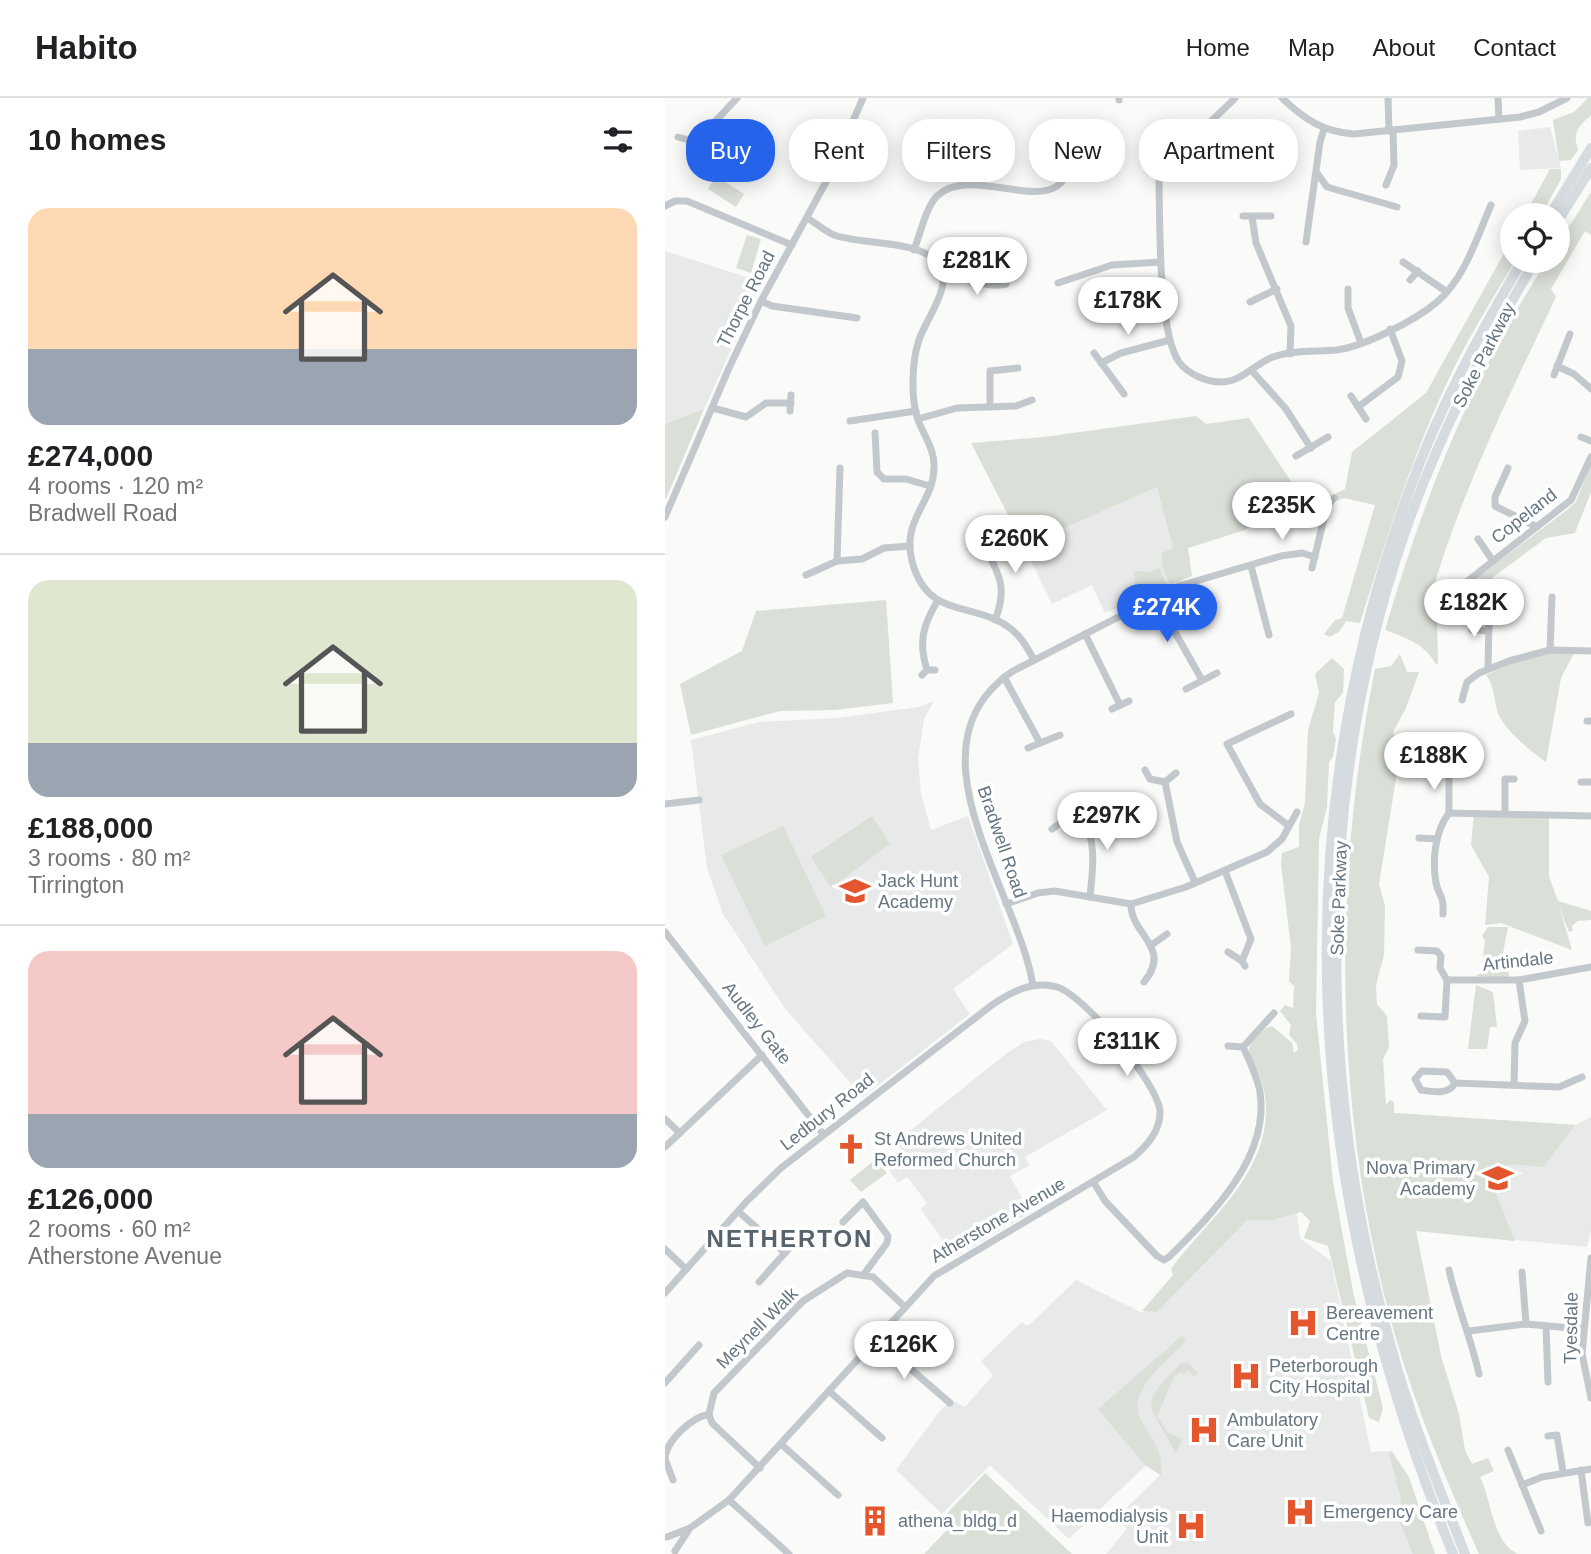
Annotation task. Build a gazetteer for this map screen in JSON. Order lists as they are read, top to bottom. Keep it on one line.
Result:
{"streets":{"highway":["Soke Parkway"],"street":["Thorpe Road","Copeland","Bradwell Road","Artindale","Audley Gate","Ledbury Road","Atherstone Avenue","Meynell Walk","Tyesdale"]},"crossings":[["Bradwell Road","Ledbury Road"],["Bradwell Road","Atherstone Avenue"],["Audley Gate","Ledbury Road"],["Ledbury Road","Atherstone Avenue"]],"districts":["NETHERTON"],"places":{"school or university":["Jack Hunt Academy","Nova Primary Academy"],"church":["St Andrews United Reformed Church"],"hospital":["Bereavement Centre","Peterborough City Hospital","Ambulatory Care Unit","Emergency Care","Haemodialysis Unit"],"building":["athena_bldg_d"]},"page":{"header":"Habito","nav":["Home","Map","About","Contact"],"heading":"10 homes","chip":["Buy","Rent","Filters","New","Apartment"],"list":[{"name":"£274,000","note":"4 rooms · 120 m² · Bradwell Road"},{"name":"£188,000","note":"3 rooms · 80 m² · Tirrington"},{"name":"£126,000","note":"2 rooms · 60 m² · Atherstone Avenue"}],"price":["£281K","£178K","£235K","£260K","£182K","£274K","£188K","£297K","£311K","£126K"]}}
